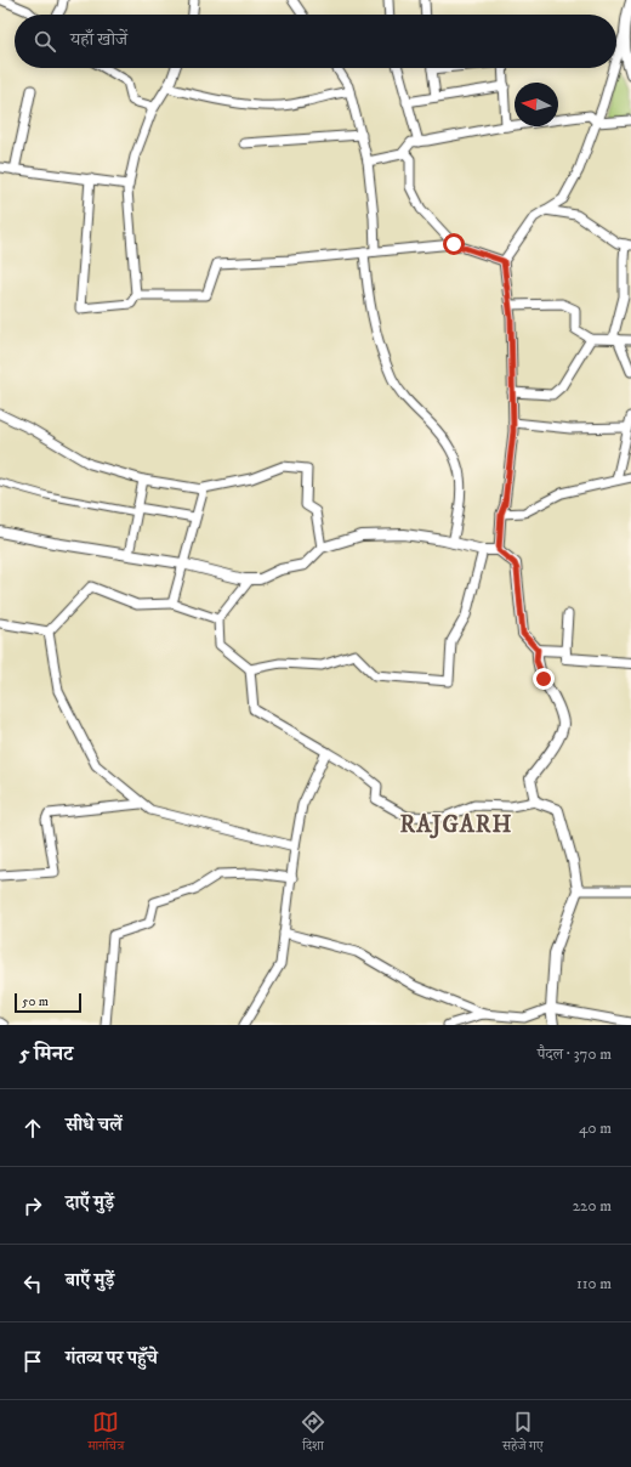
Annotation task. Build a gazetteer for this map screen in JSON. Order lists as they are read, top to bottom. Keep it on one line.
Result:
{"districts":["RAJGARH"],"scale_bar":"50 m","north":"left","page":{"search":"यहाँ खोजें","scale":"50 m","heading":["5 मिनट","पैदल · 370 m"],"list":[["सीधे चलें","40 m"],["दाएँ मुड़ें","220 m"],["बाएँ मुड़ें","110 m"],"गंतव्य पर पहुँचे"],"nav":["मानचित्र","दिशा","सहेजे गए"]}}
